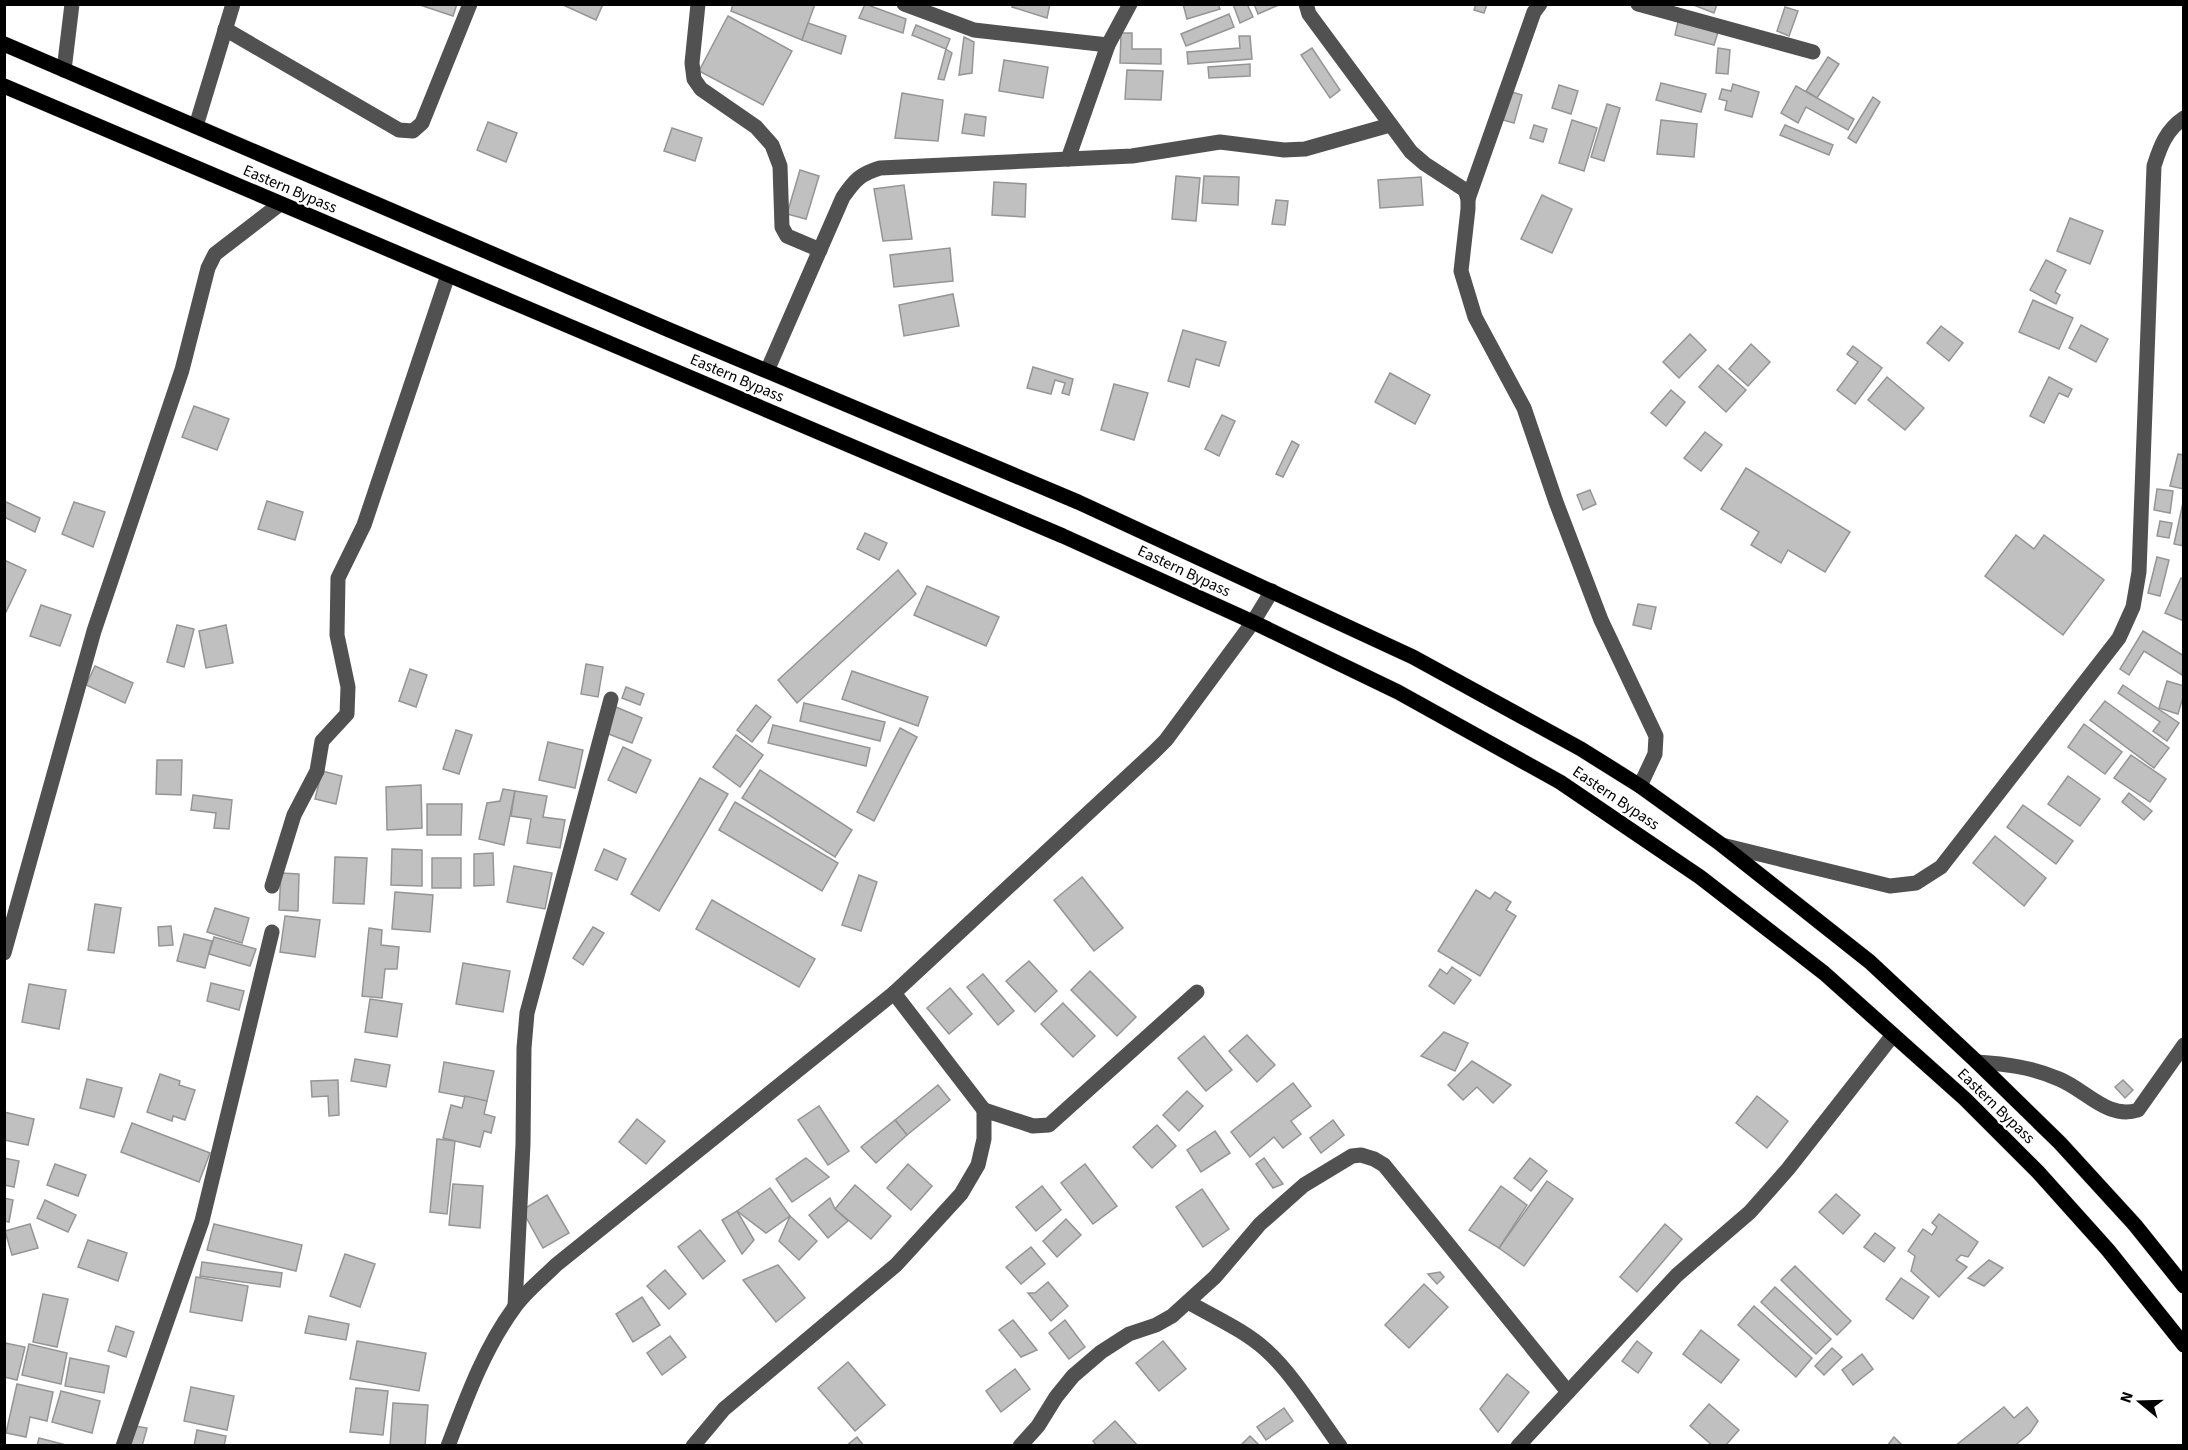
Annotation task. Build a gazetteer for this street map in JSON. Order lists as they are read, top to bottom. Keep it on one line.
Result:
{"streets":{"main road":["Eastern Bypass"]},"north":"left"}
